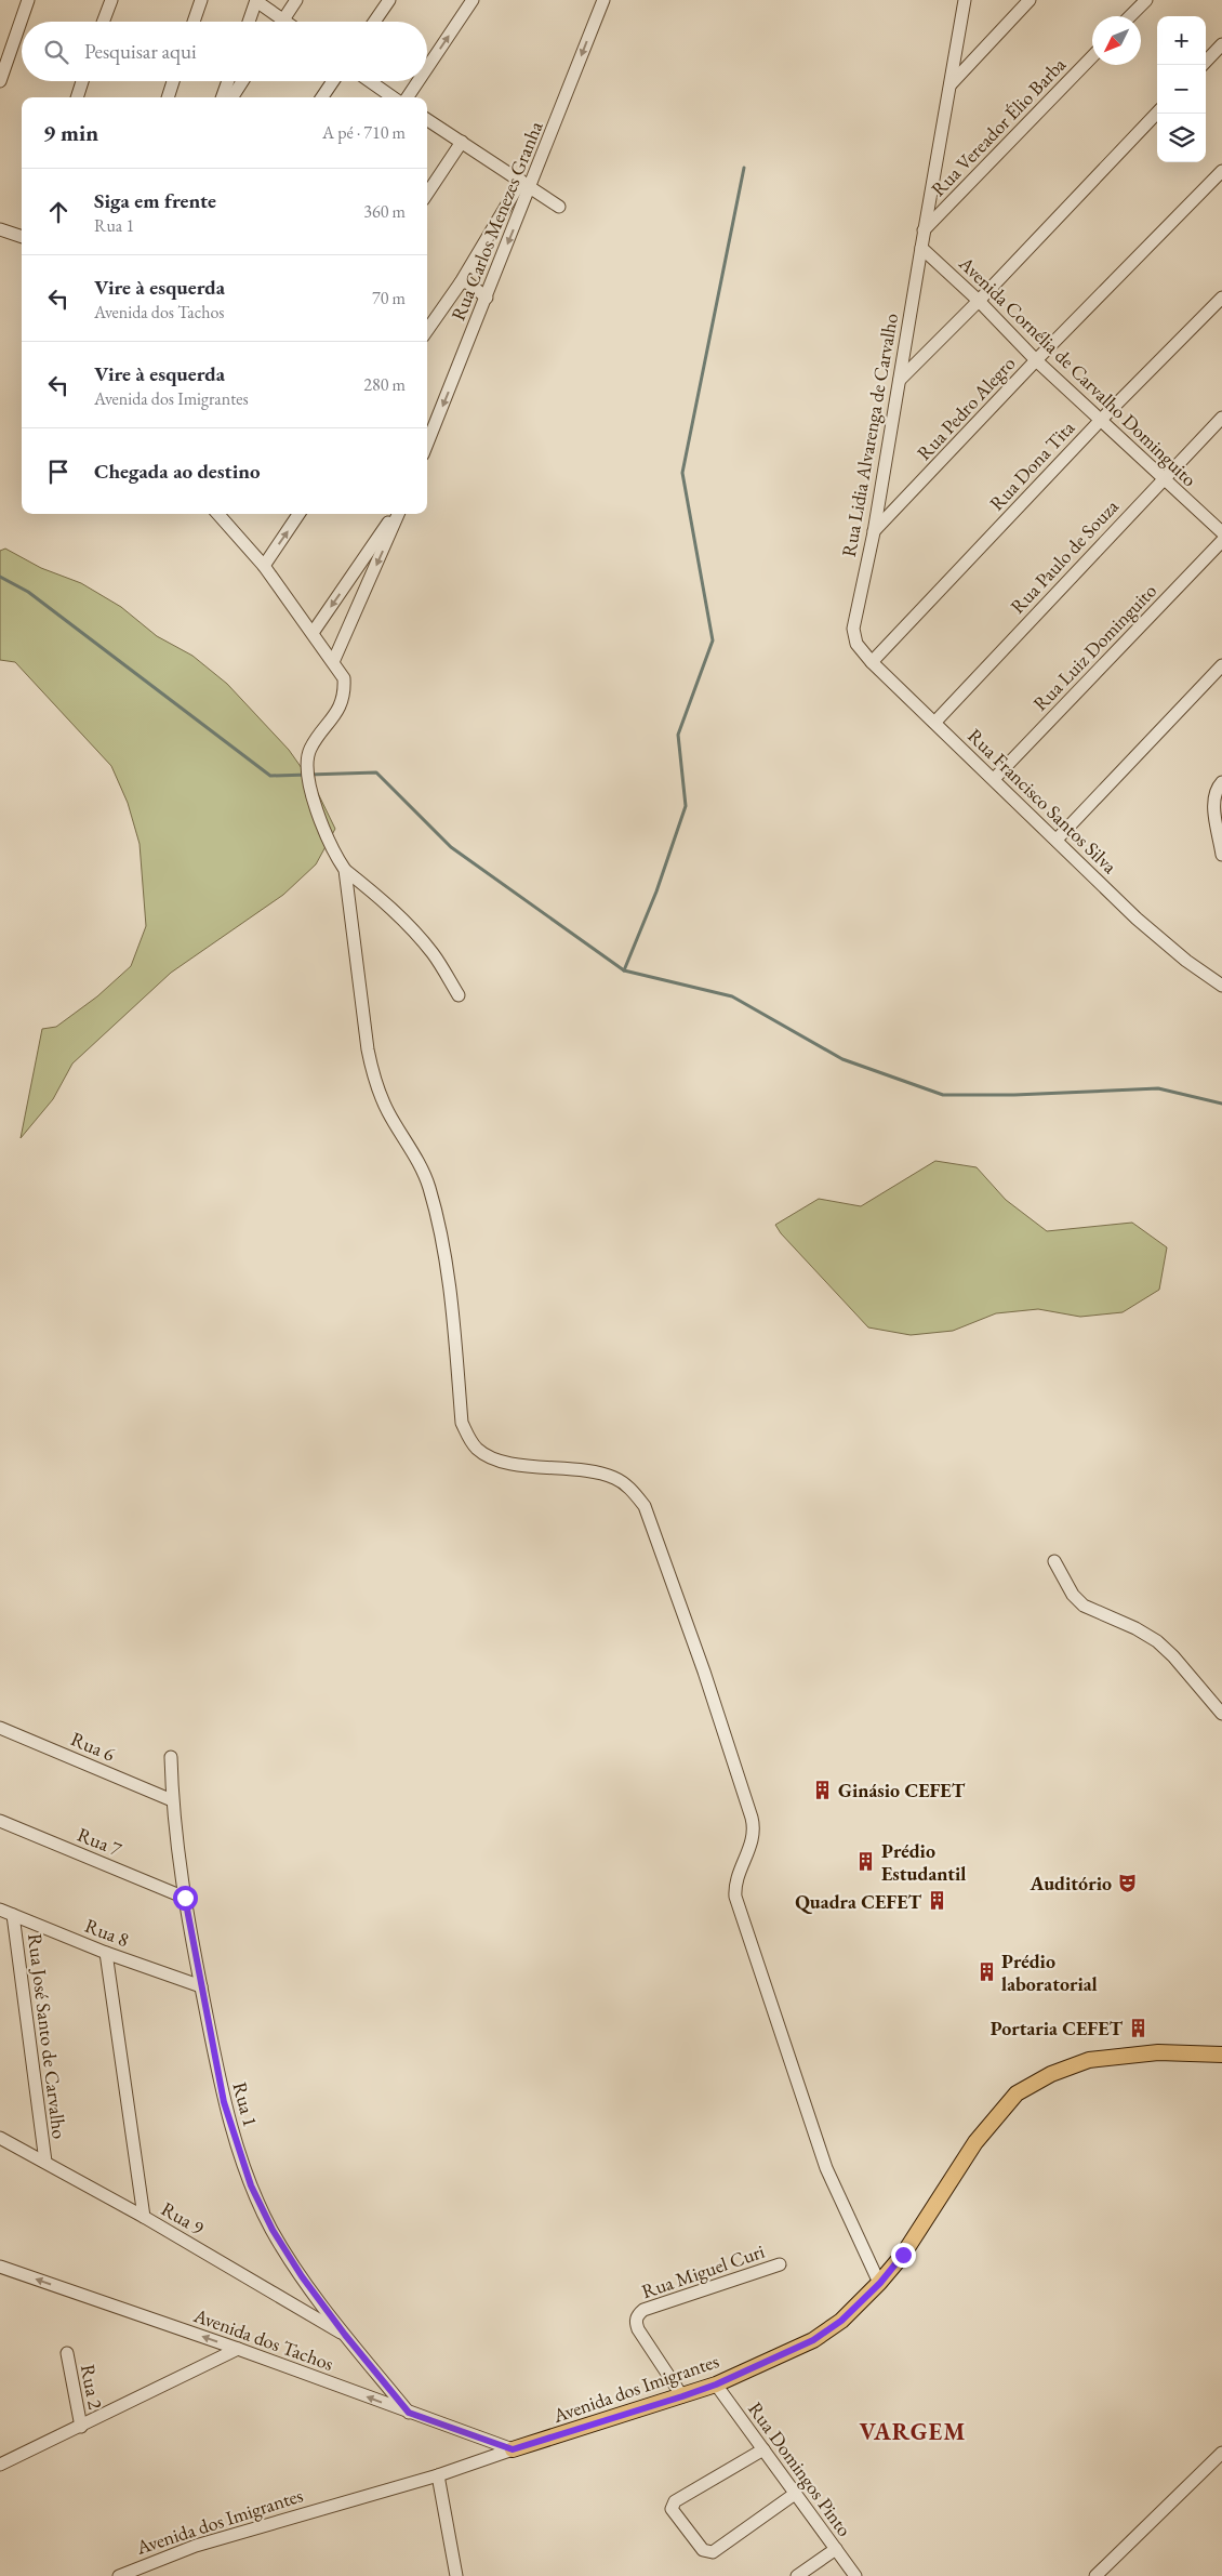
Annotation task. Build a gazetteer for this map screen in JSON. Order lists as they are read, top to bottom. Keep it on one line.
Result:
{"streets":{"main road":["Avenida dos Imigrantes"],"street":["Rua Vereador Élio Barba","Rua Carlos Menezes Granha","Avenida Cornélia de Carvalho Dominguito","Rua Pedro Alegro","Rua Lidia Alvarenga de Carvalho","Rua Dona Tita","Rua Paulo de Souza","Rua Luiz Dominguito","Rua Francisco Santos Silva","Rua 6","Rua 7","Rua 8","Rua José Santo de Carvalho","Rua 1","Rua 9","Rua Miguel Curi","Avenida dos Tachos","Rua 2","Rua Domingos Pinto"]},"crossings":[["Rua Vereador Élio Barba","Rua Lidia Alvarenga de Carvalho"],["Avenida Cornélia de Carvalho Dominguito","Rua Pedro Alegro"],["Avenida Cornélia de Carvalho Dominguito","Rua Lidia Alvarenga de Carvalho"],["Avenida Cornélia de Carvalho Dominguito","Rua Dona Tita"],["Avenida Cornélia de Carvalho Dominguito","Rua Paulo de Souza"],["Rua Pedro Alegro","Rua Lidia Alvarenga de Carvalho"],["Rua Lidia Alvarenga de Carvalho","Rua Francisco Santos Silva"],["Rua Dona Tita","Rua Francisco Santos Silva"],["Rua Paulo de Souza","Rua Francisco Santos Silva"],["Rua Luiz Dominguito","Rua Francisco Santos Silva"],["Rua 6","Rua 1"],["Rua 7","Rua 1"],["Rua 8","Rua José Santo de Carvalho"],["Rua 8","Rua 1"],["Rua José Santo de Carvalho","Rua 9"],["Rua 1","Rua 9"],["Rua 1","Avenida dos Tachos"],["Rua Miguel Curi","Avenida dos Imigrantes"],["Avenida dos Tachos","Avenida dos Imigrantes"],["Avenida dos Imigrantes","Rua Domingos Pinto"]],"one_way":["Avenida dos Tachos"],"districts":["VARGEM"],"places":{"building":["Ginásio CEFET","Prédio Estudantil","Quadra CEFET","Prédio laboratorial","Portaria CEFET"],"theatre":["Auditório"]},"north":"bottom left","page":{"map_buttons":["+","−"],"search":"Pesquisar aqui","heading":["9 min","A pé · 710 m"],"list":[["Siga em frente","Rua 1","360 m"],["Vire à esquerda","Avenida dos Tachos","70 m"],["Vire à esquerda","Avenida dos Imigrantes","280 m"],"Chegada ao destino"]}}
